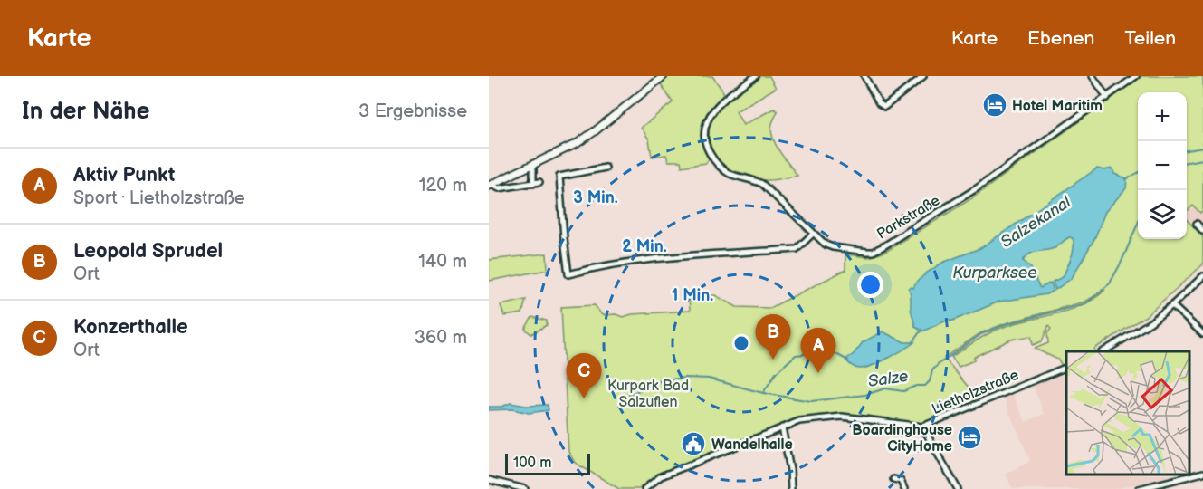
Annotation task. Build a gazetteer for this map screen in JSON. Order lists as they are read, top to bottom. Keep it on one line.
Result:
{"streets":{"street":["Parkstraße","Lietholzstraße"]},"water":["Salzekanal","Kurparksee","Salze"],"parks":["Kurpark Bad Salzuflen"],"places":{"hotel":["Hotel Maritim","Boardinghouse CityHome"],"public building":["Wandelhalle"]},"scale_bar":"100 m","page":{"header":"Karte","nav":["Karte","Ebenen","Teilen"],"heading":["In der Nähe","3 Ergebnisse"],"map_buttons":["+","−"],"list":[{"mark":"A","name":"Aktiv Punkt","note":"Sport · Lietholzstraße","value":"120 m"},{"mark":"B","name":"Leopold Sprudel","note":"Ort","value":"140 m"},{"mark":"C","name":"Konzerthalle","note":"Ort","value":"360 m"}],"pins":["B","A","C"],"scale":"100 m"},"rings":["3 Min.","2 Min.","1 Min."]}
